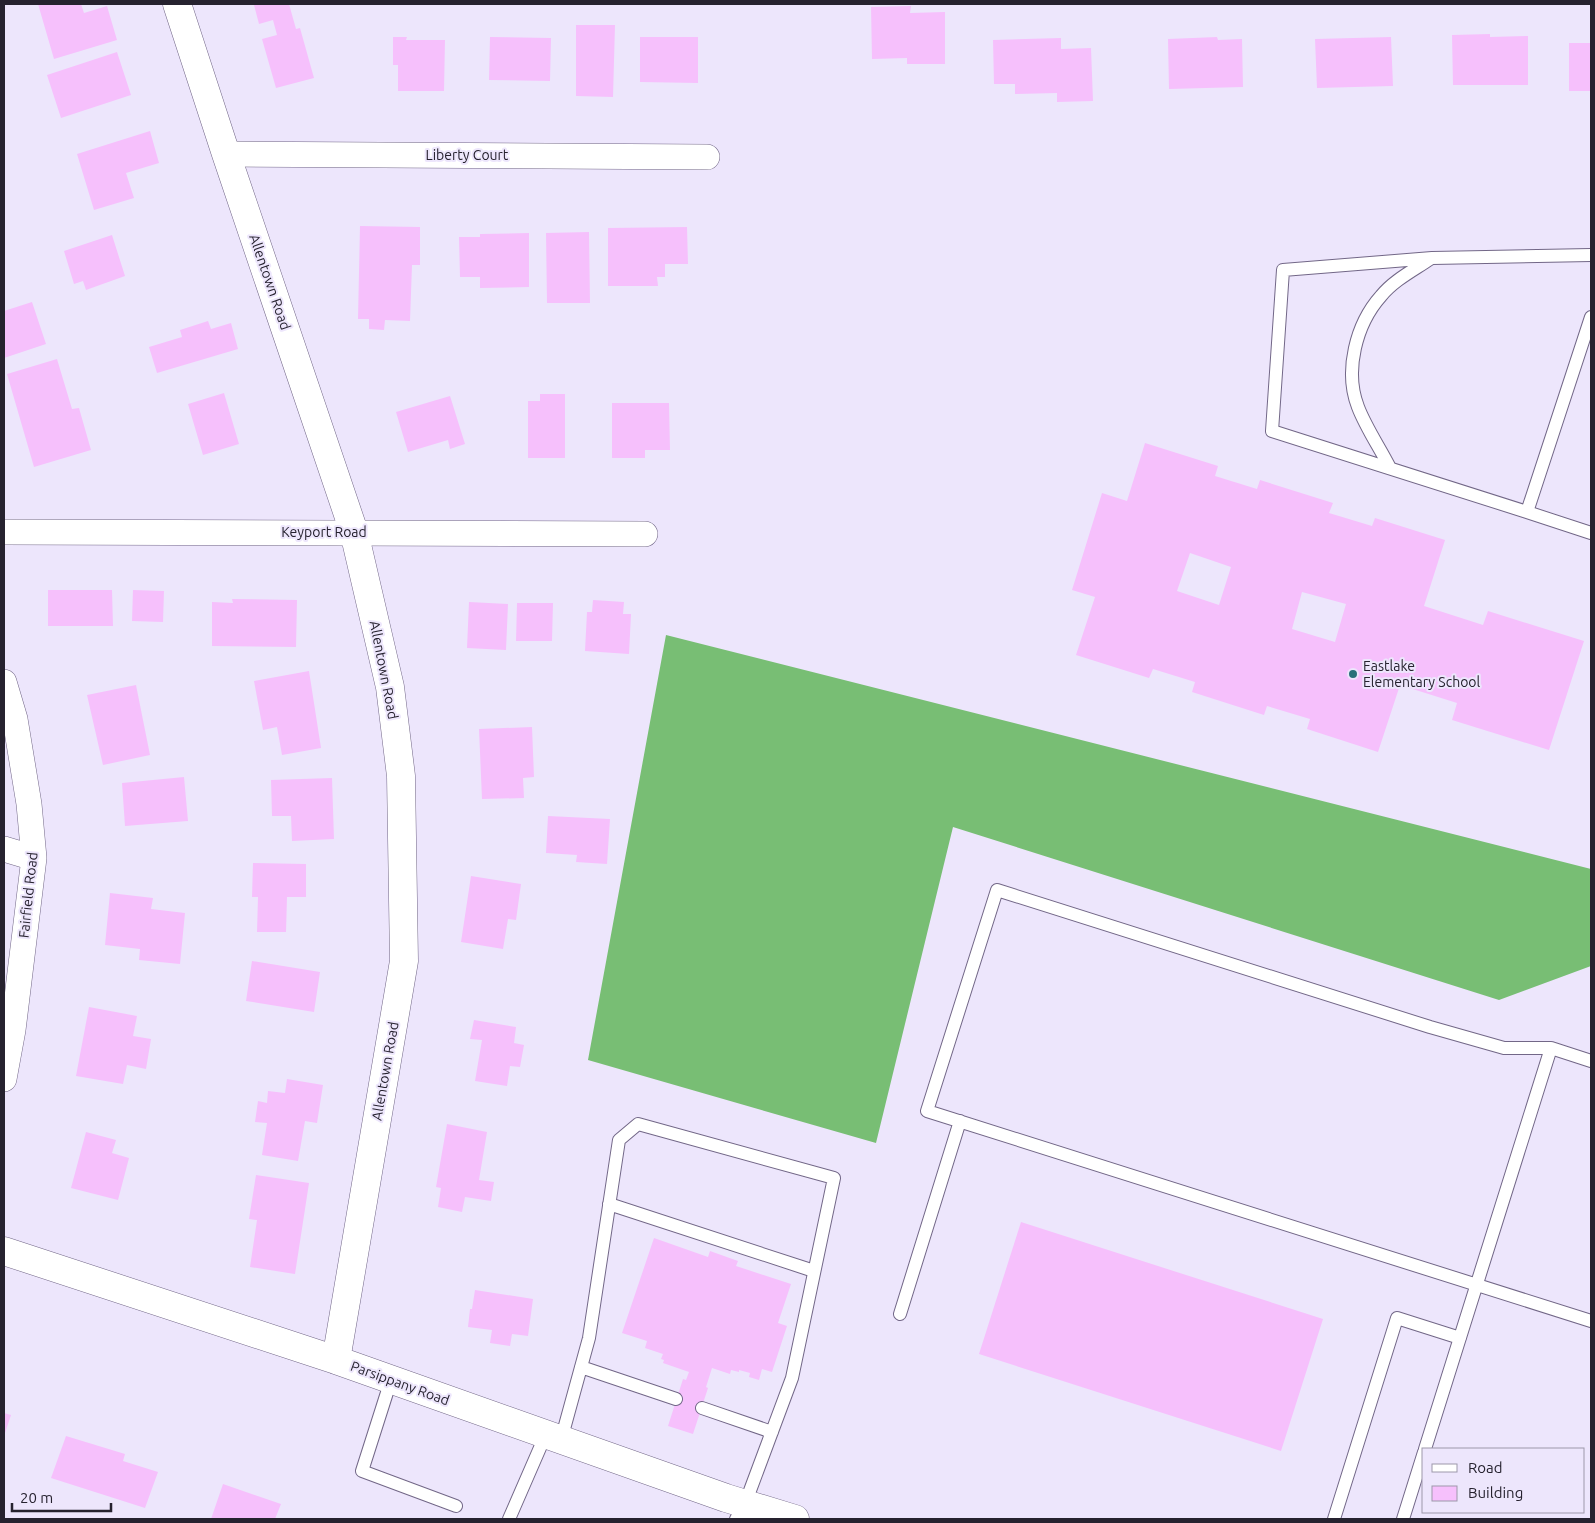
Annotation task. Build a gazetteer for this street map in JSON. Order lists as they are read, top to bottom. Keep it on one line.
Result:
{"streets":{"street":["Liberty Court","Allentown Road","Keyport Road","Fairfield Road","Parsippany Road"]},"crossings":[["Liberty Court","Allentown Road"],["Allentown Road","Keyport Road"],["Allentown Road","Parsippany Road"]],"places":["Eastlake Elementary School"],"legend":["Road","Building"],"scale_bar":"20 m"}
